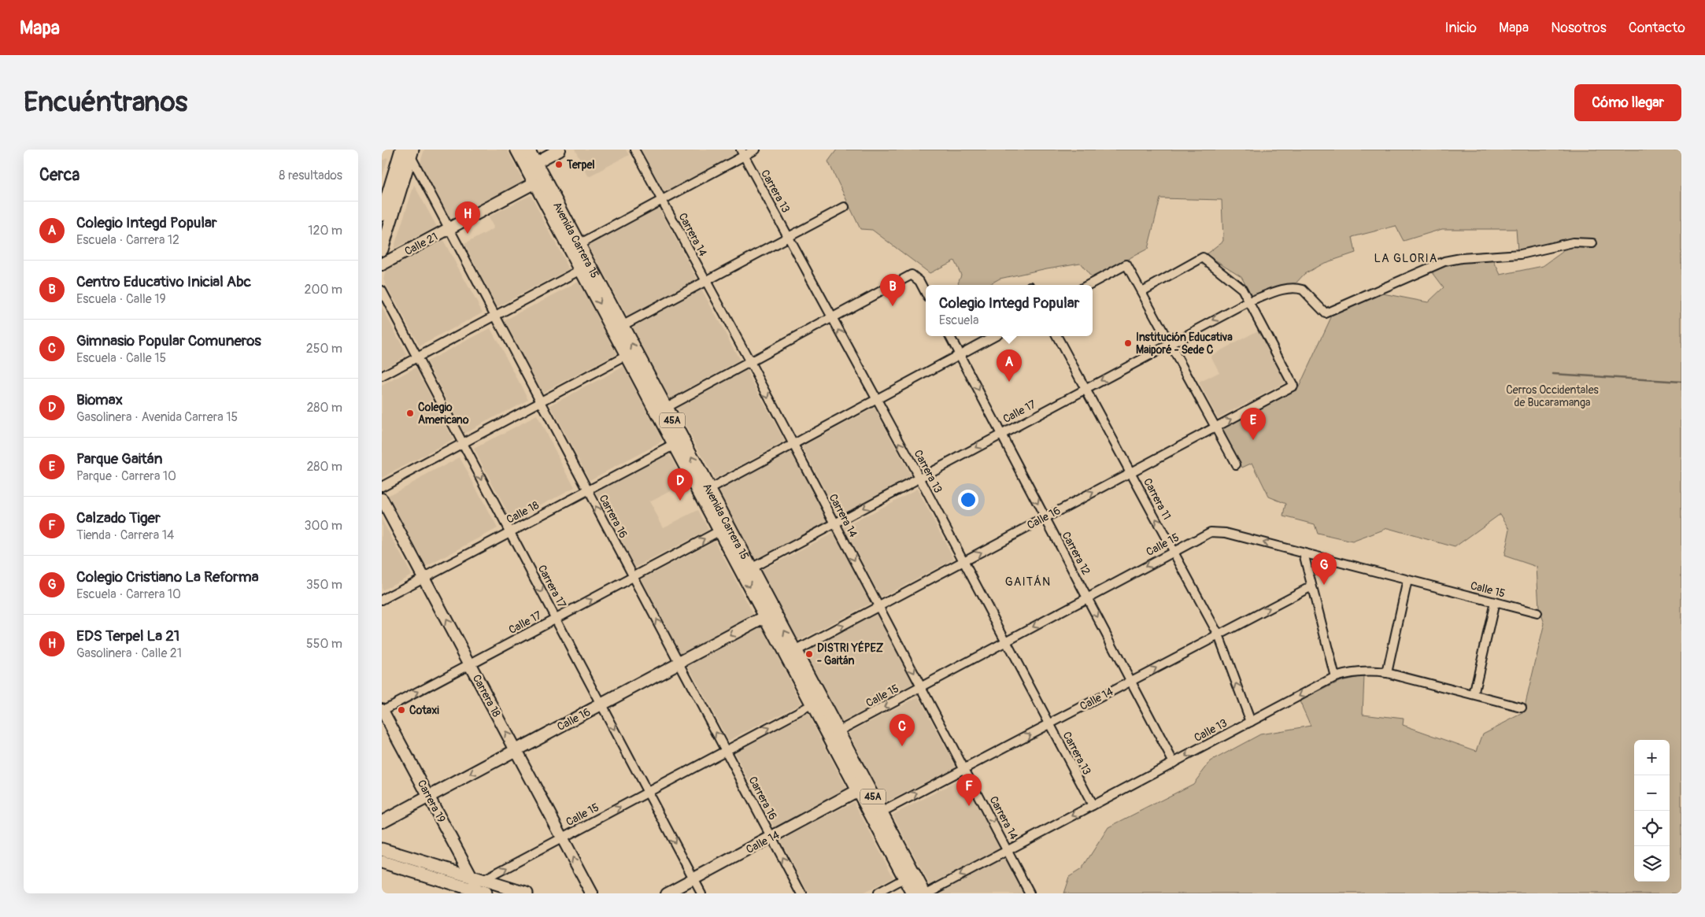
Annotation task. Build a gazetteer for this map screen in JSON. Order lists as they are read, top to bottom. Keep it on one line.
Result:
{"streets":{"main road":["Avenida Carrera 15","45A"],"street":["Carrera 13","Carrera 14","Calle 21","Calle 17","Carrera 11","Calle 18","Carrera 16","Calle 16","Calle 15","Carrera 12","Carrera 17","Carrera 18","Calle 14","Calle 13","Carrera 19"]},"crossings":[["Carrera 13","Calle 17"],["Carrera 13","Calle 16"],["Carrera 13","Calle 15"],["Carrera 13","Calle 14"],["Carrera 13","Calle 13"],["Carrera 14","Calle 17"],["Carrera 14","Calle 16"],["Carrera 14","Calle 15"],["Carrera 14","Calle 14"],["Carrera 14","Calle 13"],["Avenida Carrera 15","Calle 21"],["Avenida Carrera 15","Calle 17"],["Avenida Carrera 15","Calle 18"],["Avenida Carrera 15","Calle 16"],["Avenida Carrera 15","Calle 15"],["Avenida Carrera 15","Calle 14"],["Avenida Carrera 15","Calle 13"],["Calle 21","Carrera 16"],["Calle 17","Carrera 11"],["Calle 17","Carrera 16"],["Calle 17","Calle 16"],["Calle 17","Carrera 12"],["Calle 17","Carrera 17"],["Calle 17","Carrera 18"],["Calle 17","Carrera 19"],["Carrera 11","Calle 16"],["Carrera 11","Calle 15"],["Carrera 11","Calle 14"],["Carrera 11","Calle 13"],["Calle 18","Carrera 16"],["Calle 18","Carrera 17"],["Calle 18","Carrera 18"],["Carrera 16","Calle 16"],["Carrera 16","Calle 15"],["Carrera 16","Calle 14"],["Calle 16","Carrera 12"],["Calle 16","Carrera 17"],["Calle 16","Carrera 18"],["Calle 16","Carrera 19"],["Calle 15","Carrera 12"],["Calle 15","Carrera 17"],["Calle 15","Carrera 18"],["Calle 15","Carrera 19"],["Carrera 12","Calle 14"],["Carrera 12","Calle 13"],["Carrera 17","Calle 14"]],"one_way":["Carrera 14","Carrera 11","Carrera 16","Carrera 12","Carrera 17","Carrera 18","Calle 14","Calle 13"],"districts":["LA GLORIA","GAITÁN"],"parks":["Cerros Occidentales de Bucaramanga"],"places":["Terpel","Institución Educativa Maiporé - Sede C","Colegio Americano","DISTRI YÉPEZ - Gaitán","Cotaxi"],"page":{"header":"Mapa","nav":["Inicio","Mapa","Nosotros","Contacto"],"buttons":"Cómo llegar","title":"Encuéntranos","heading":["Cerca","8 resultados"],"list":[{"mark":"A","name":"Colegio Integd Popular","note":"Escuela · Carrera 12","value":"120 m"},{"mark":"B","name":"Centro Educativo Inicial Abc","note":"Escuela · Calle 19","value":"200 m"},{"mark":"C","name":"Gimnasio Popular Comuneros","note":"Escuela · Calle 15","value":"250 m"},{"mark":"D","name":"Biomax","note":"Gasolinera · Avenida Carrera 15","value":"280 m"},{"mark":"E","name":"Parque Gaitán","note":"Parque · Carrera 10","value":"280 m"},{"mark":"F","name":"Calzado Tiger","note":"Tienda · Carrera 14","value":"300 m"},{"mark":"G","name":"Colegio Cristiano La Reforma","note":"Escuela · Carrera 10","value":"350 m"},{"mark":"H","name":"EDS Terpel La 21","note":"Gasolinera · Calle 21","value":"550 m"}],"pins":["H","B","A","E","D","G","C","F"],"popup":["Colegio Integd Popular","Escuela"],"map_buttons":["+","−"]}}
